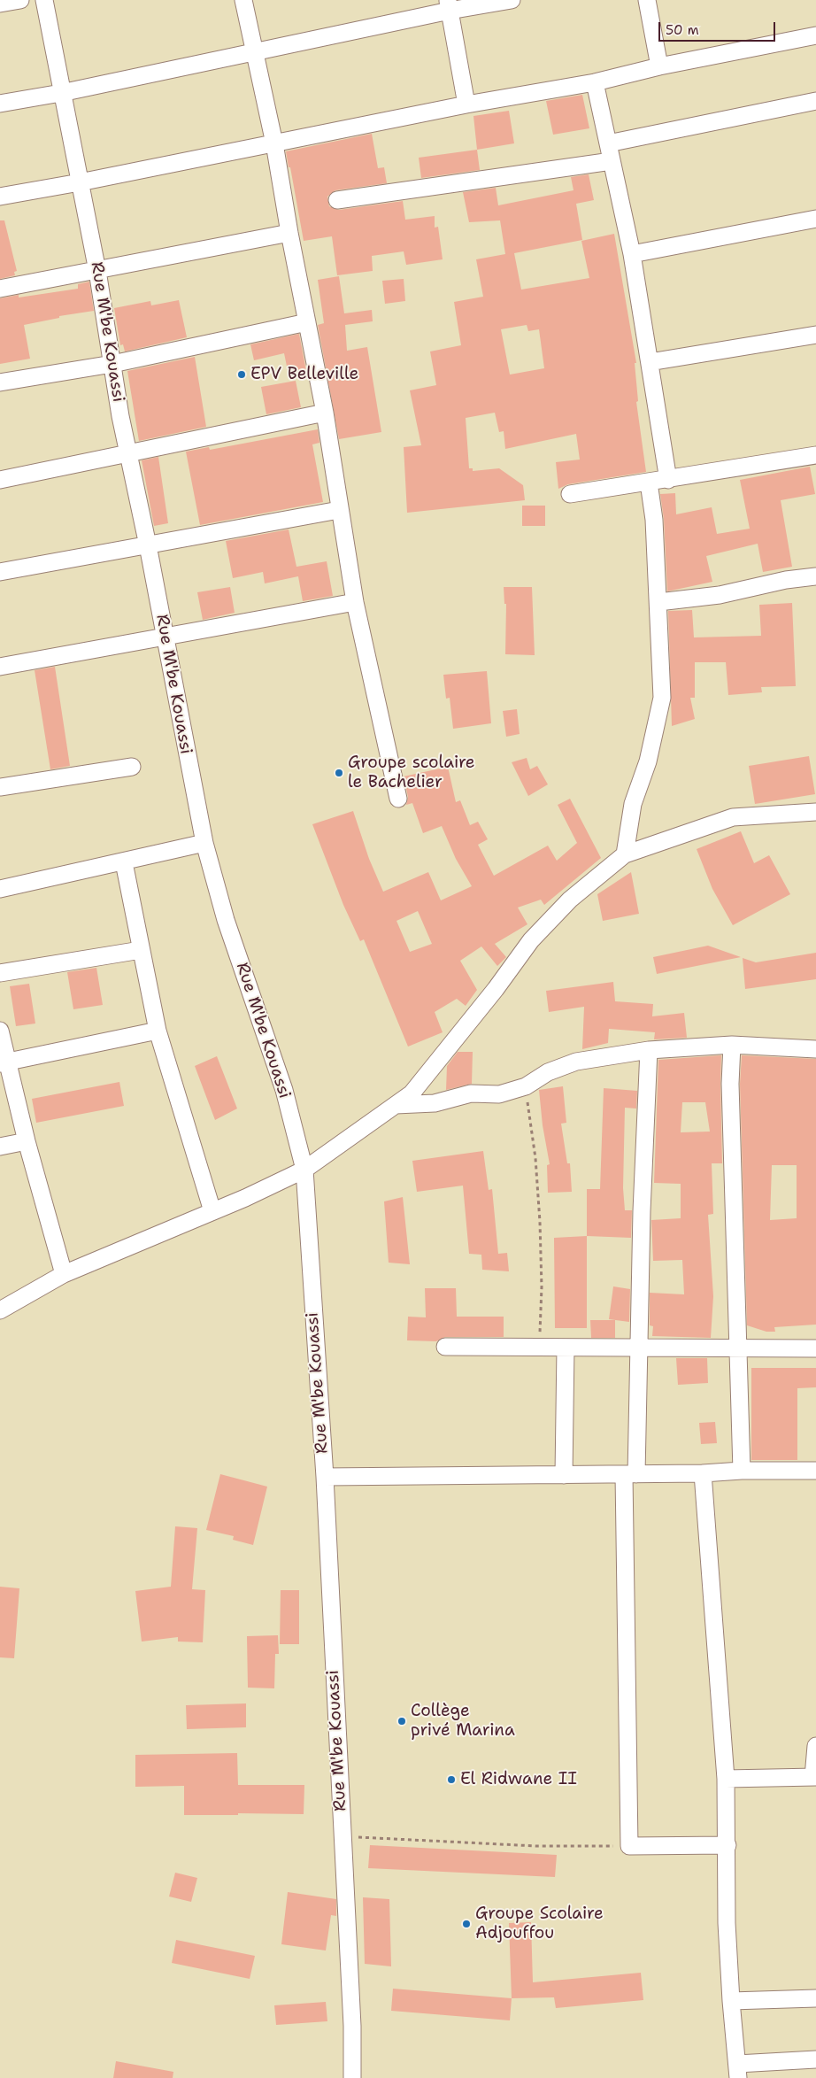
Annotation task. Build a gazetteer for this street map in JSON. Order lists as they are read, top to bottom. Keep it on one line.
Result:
{"streets":{"street":["Rue M'be Kouassi"]},"places":["EPV Belleville","Groupe scolaire le Bachelier","Collège privé Marina","El Ridwane II","Groupe Scolaire Adjouffou"],"scale_bar":"50 m"}
